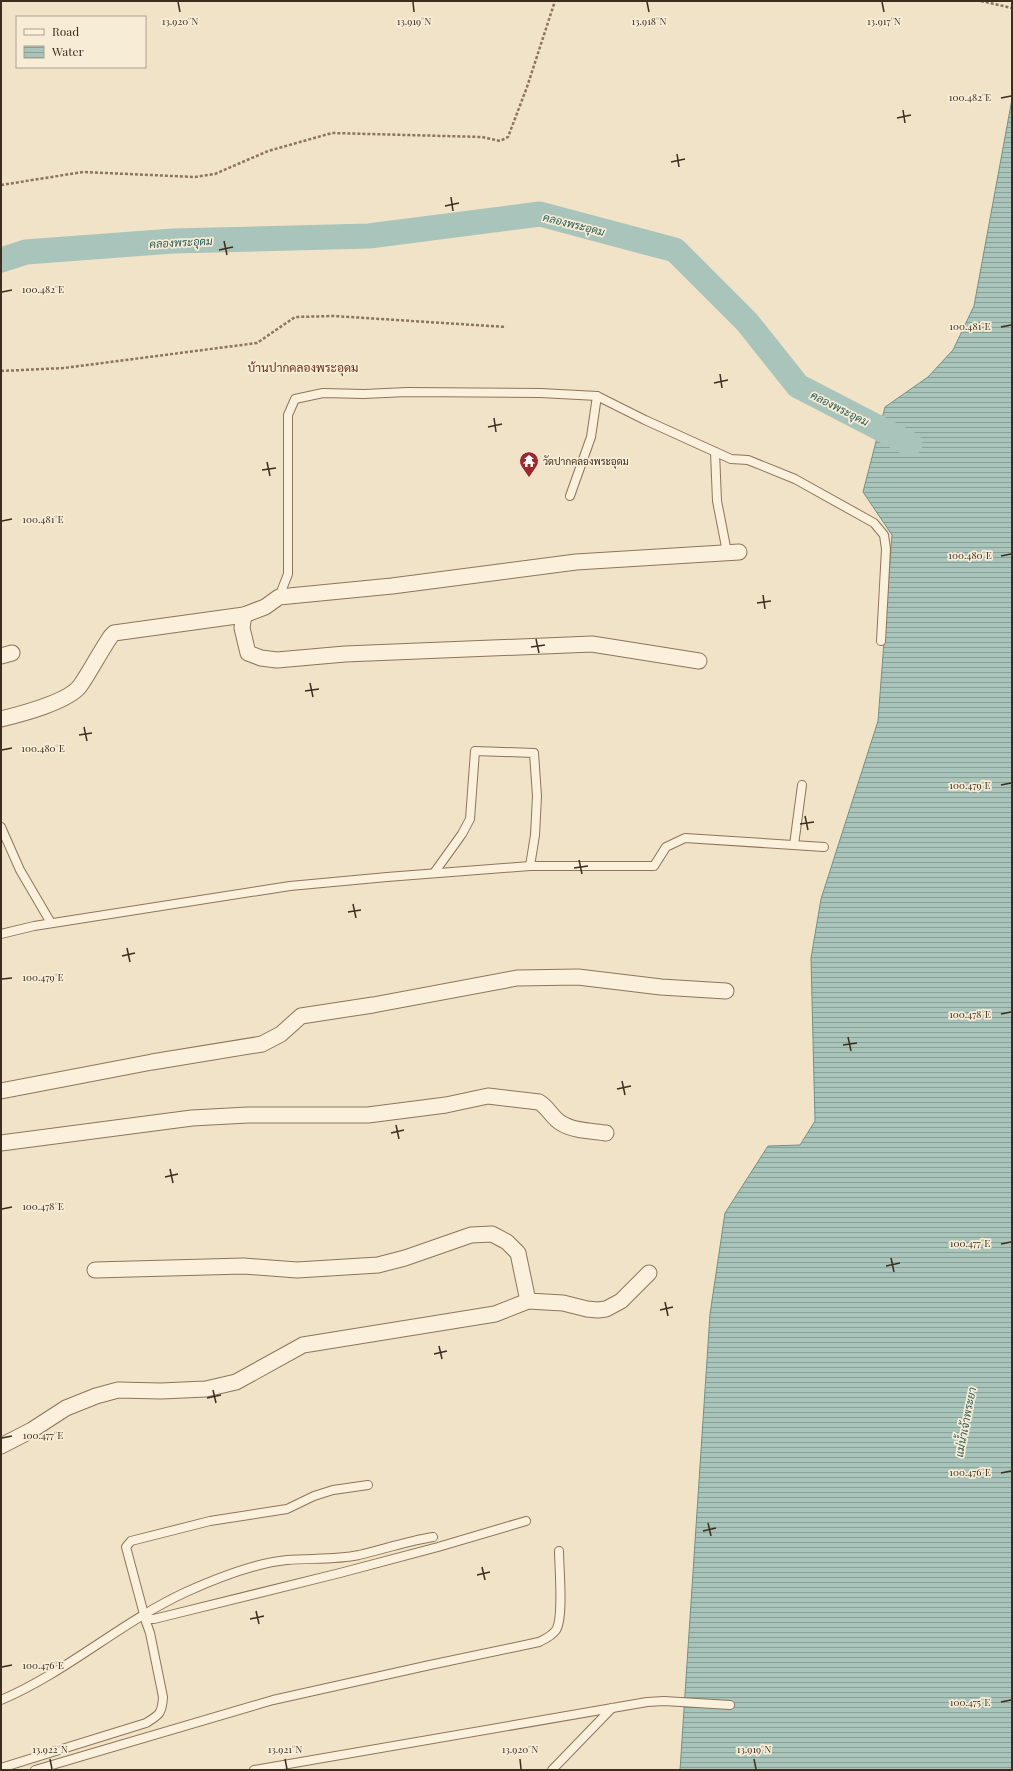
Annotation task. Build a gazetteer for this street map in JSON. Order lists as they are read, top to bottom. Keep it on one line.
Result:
{"districts":["บ้านปากคลองพระอุดม"],"water":["คลองพระอุดม","แม่น้ำเจ้าพระยา"],"places":{"temple":["วัดปากคลองพระอุดม"]},"legend":["Road","Water"],"coordinates":["13.920°N","13.919°N","13.918°N","13.917°N","100.482°E","100.481°E","100.480°E","100.479°E","100.478°E","100.477°E","100.476°E","100.475°E","13.922°N","13.921°N"]}
